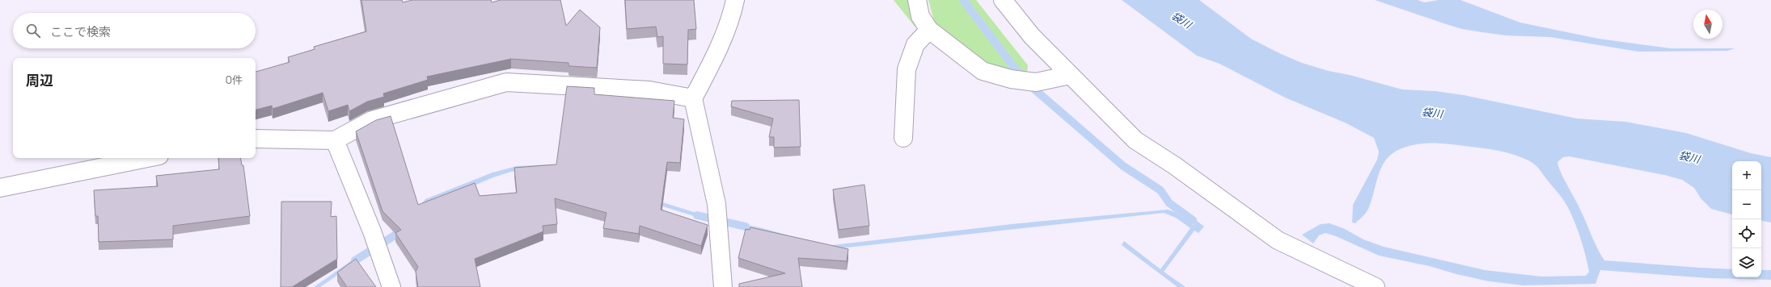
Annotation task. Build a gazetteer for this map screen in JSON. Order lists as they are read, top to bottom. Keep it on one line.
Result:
{"water":["袋川"],"north":"top","page":{"search":"ここで検索","heading":["周辺","0件"],"map_buttons":["+","−"]}}
